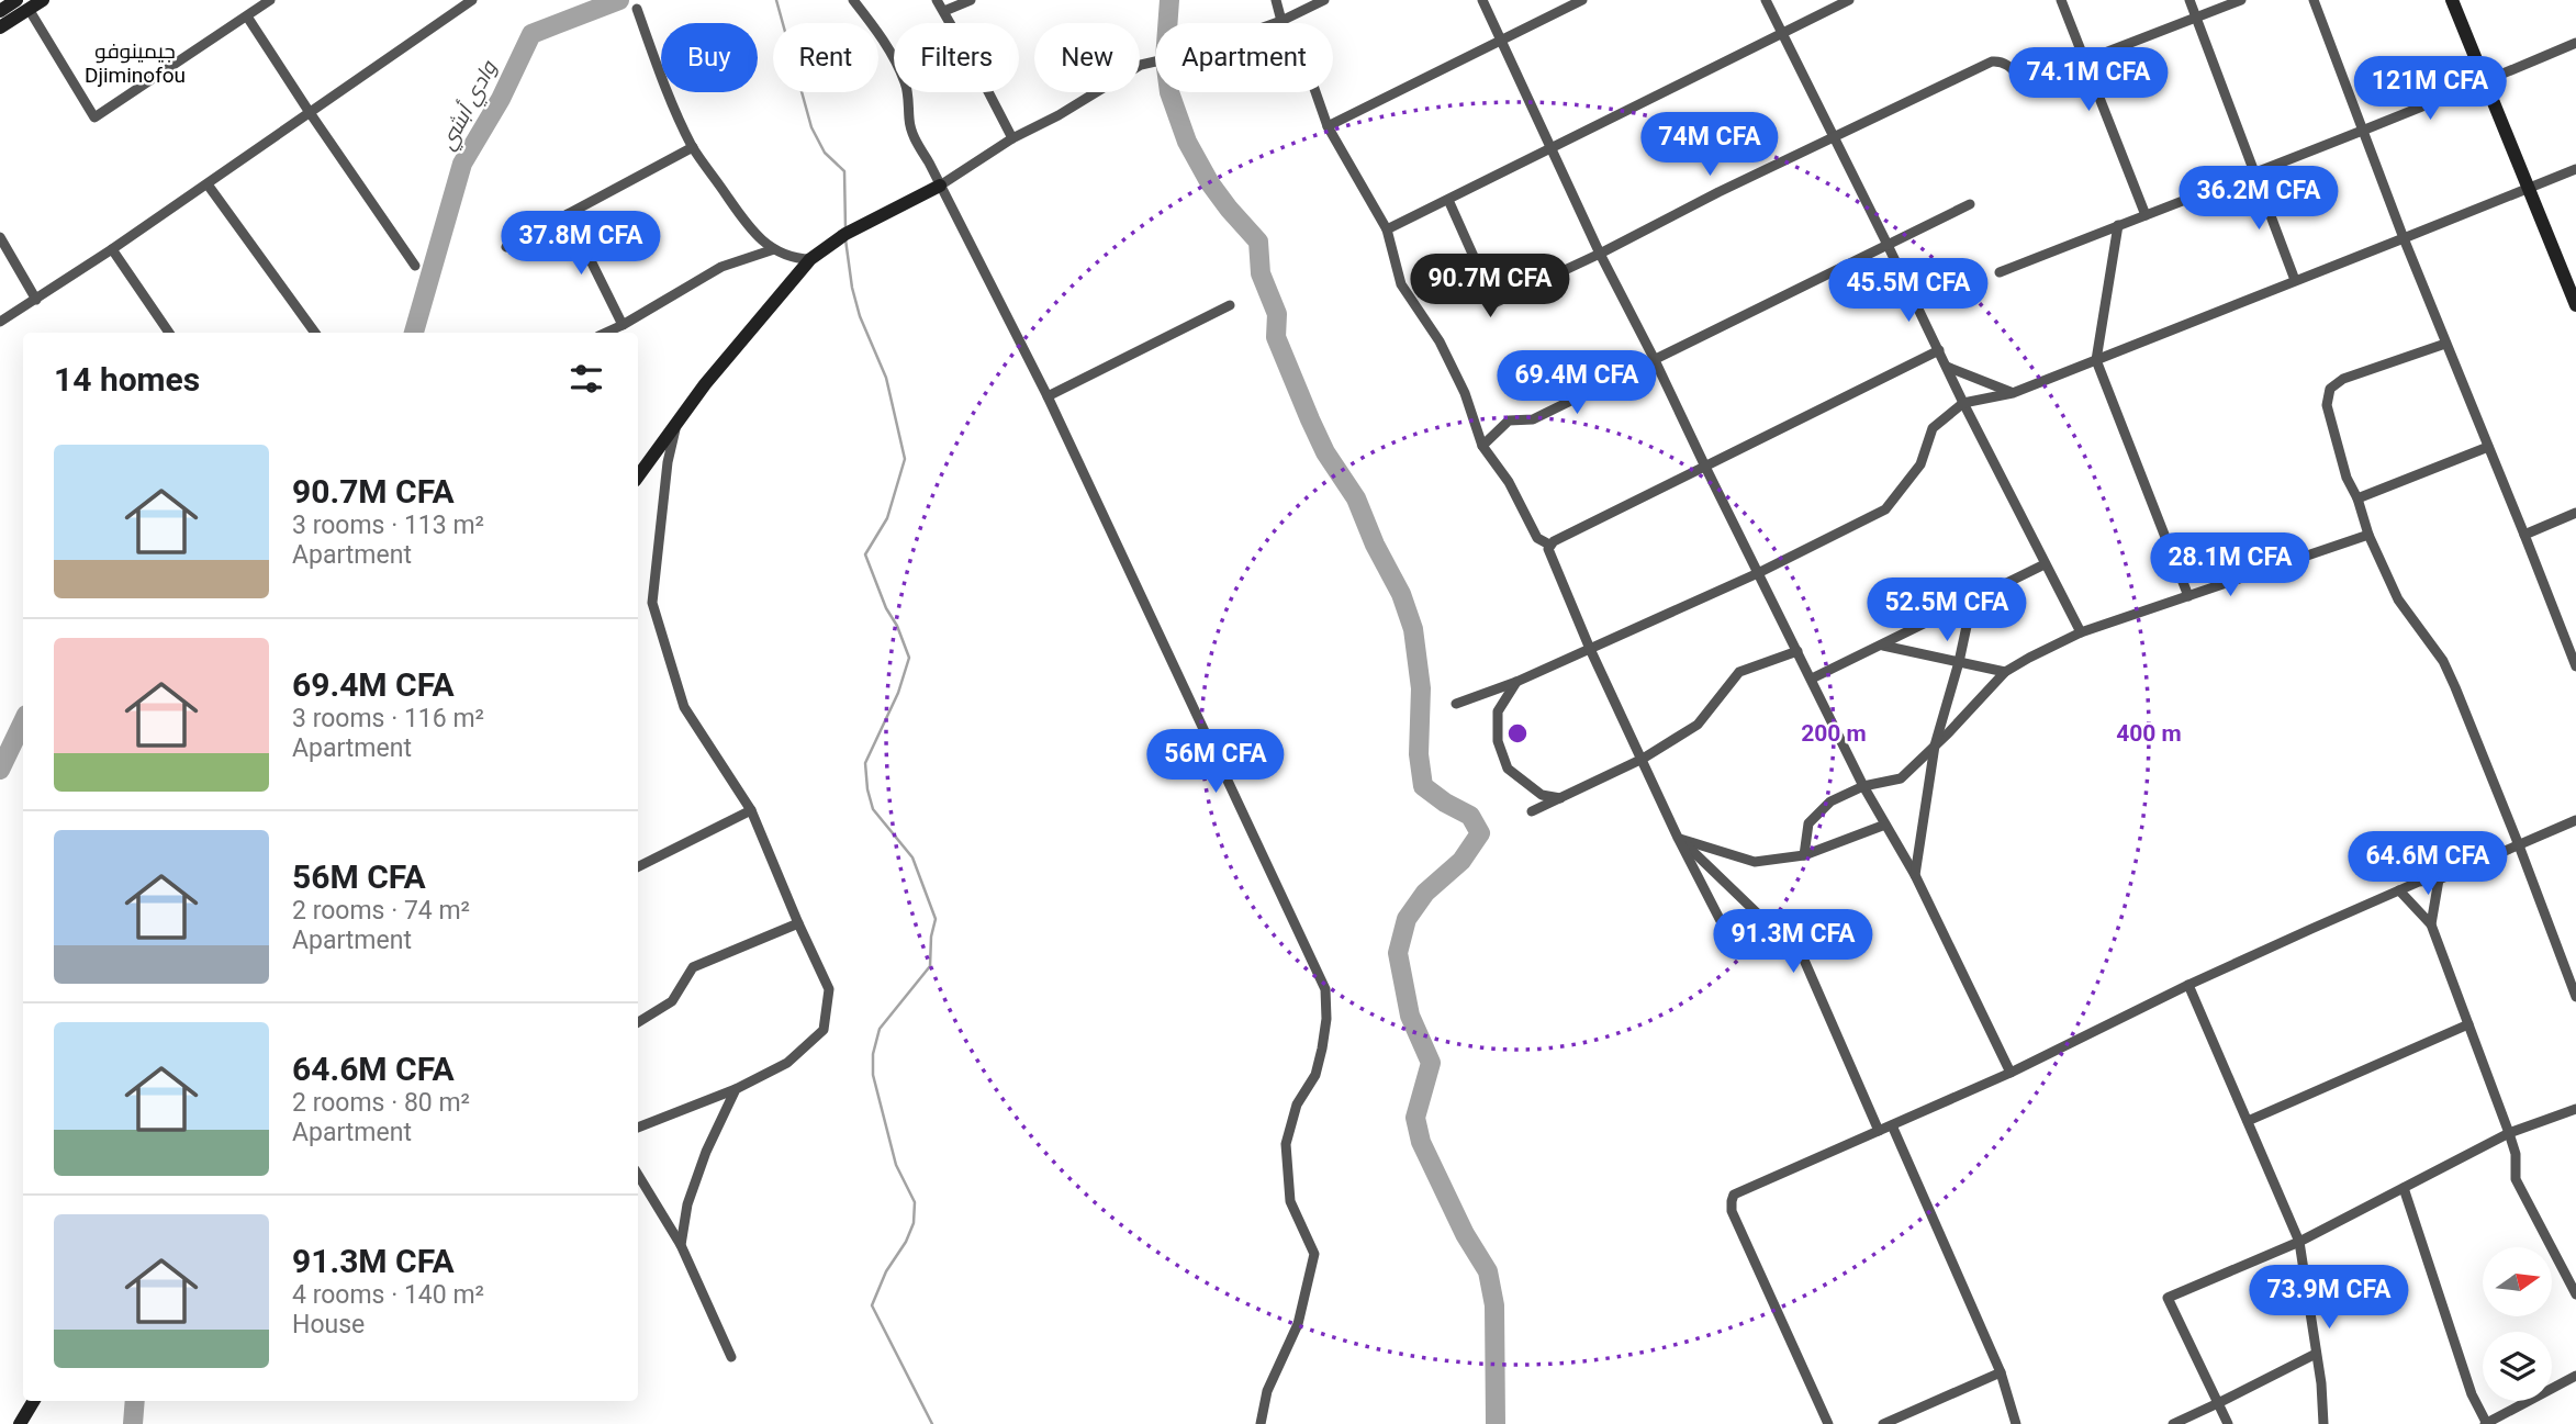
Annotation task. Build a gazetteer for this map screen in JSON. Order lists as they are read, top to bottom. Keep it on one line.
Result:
{"districts":["جيمينوفو Djiminofou"],"water":["وادي أبشي"],"north":"right","page":{"chip":["Buy","Rent","Filters","New","Apartment"],"price":["74.1M CFA","121M CFA","74M CFA","36.2M CFA","37.8M CFA","90.7M CFA","45.5M CFA","69.4M CFA","28.1M CFA","52.5M CFA","56M CFA","64.6M CFA","91.3M CFA","73.9M CFA"],"heading":"14 homes","list":[{"name":"90.7M CFA","note":"3 rooms · 113 m² · Apartment"},{"name":"69.4M CFA","note":"3 rooms · 116 m² · Apartment"},{"name":"56M CFA","note":"2 rooms · 74 m² · Apartment"},{"name":"64.6M CFA","note":"2 rooms · 80 m² · Apartment"},{"name":"91.3M CFA","note":"4 rooms · 140 m² · House"}]},"rings":["200 m","400 m"]}
